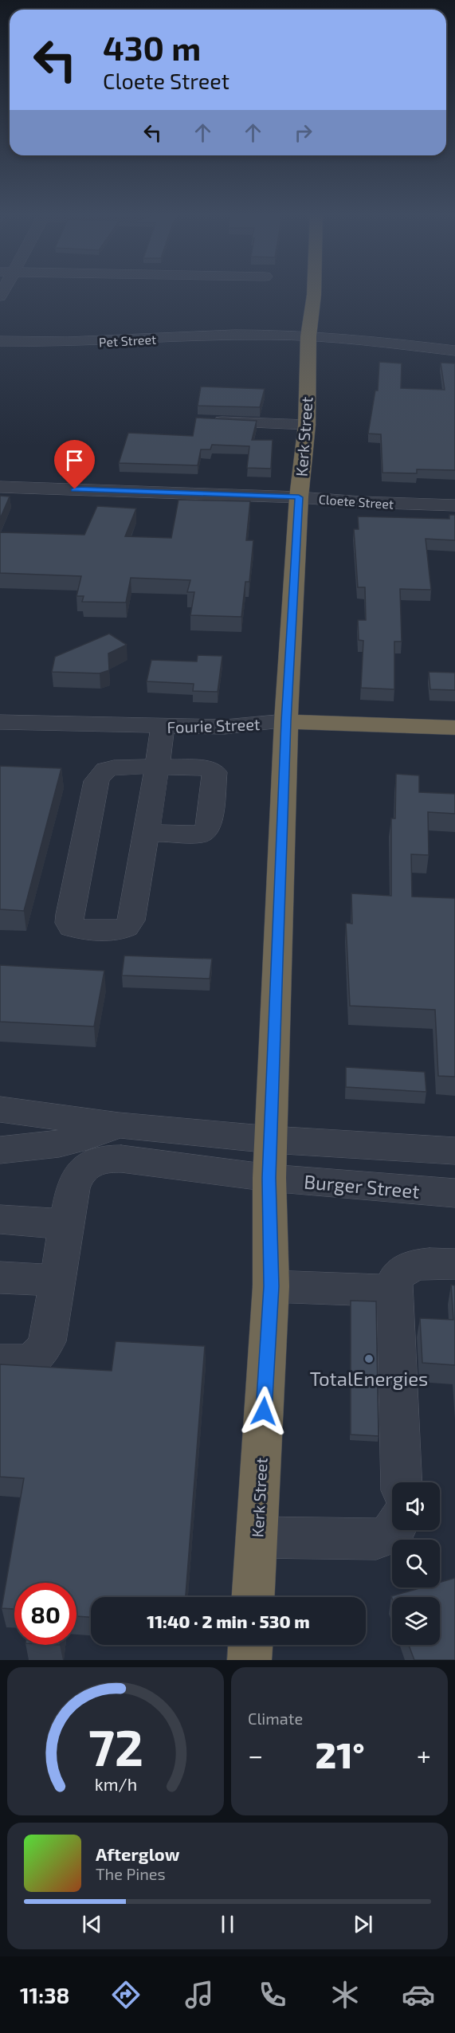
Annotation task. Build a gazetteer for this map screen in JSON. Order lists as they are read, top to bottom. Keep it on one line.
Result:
{"streets":{"highway":["Kerk Street","Fourie Street"],"street":["Pet Street","Cloete Street","Burger Street"]},"crossings":[["Pet Street","Kerk Street"],["Kerk Street","Cloete Street"],["Kerk Street","Fourie Street"],["Kerk Street","Burger Street"]],"places":["TotalEnergies"],"page":{"turn":["430 m","Cloete Street"],"limit":"80","trip":"11:40 · 2 min · 530 m","tile":"Climate","heat":["−","21°","+"],"song":["Afterglow","The Pines"],"tabs":"11:38","gauge":["72","km/h"]}}
